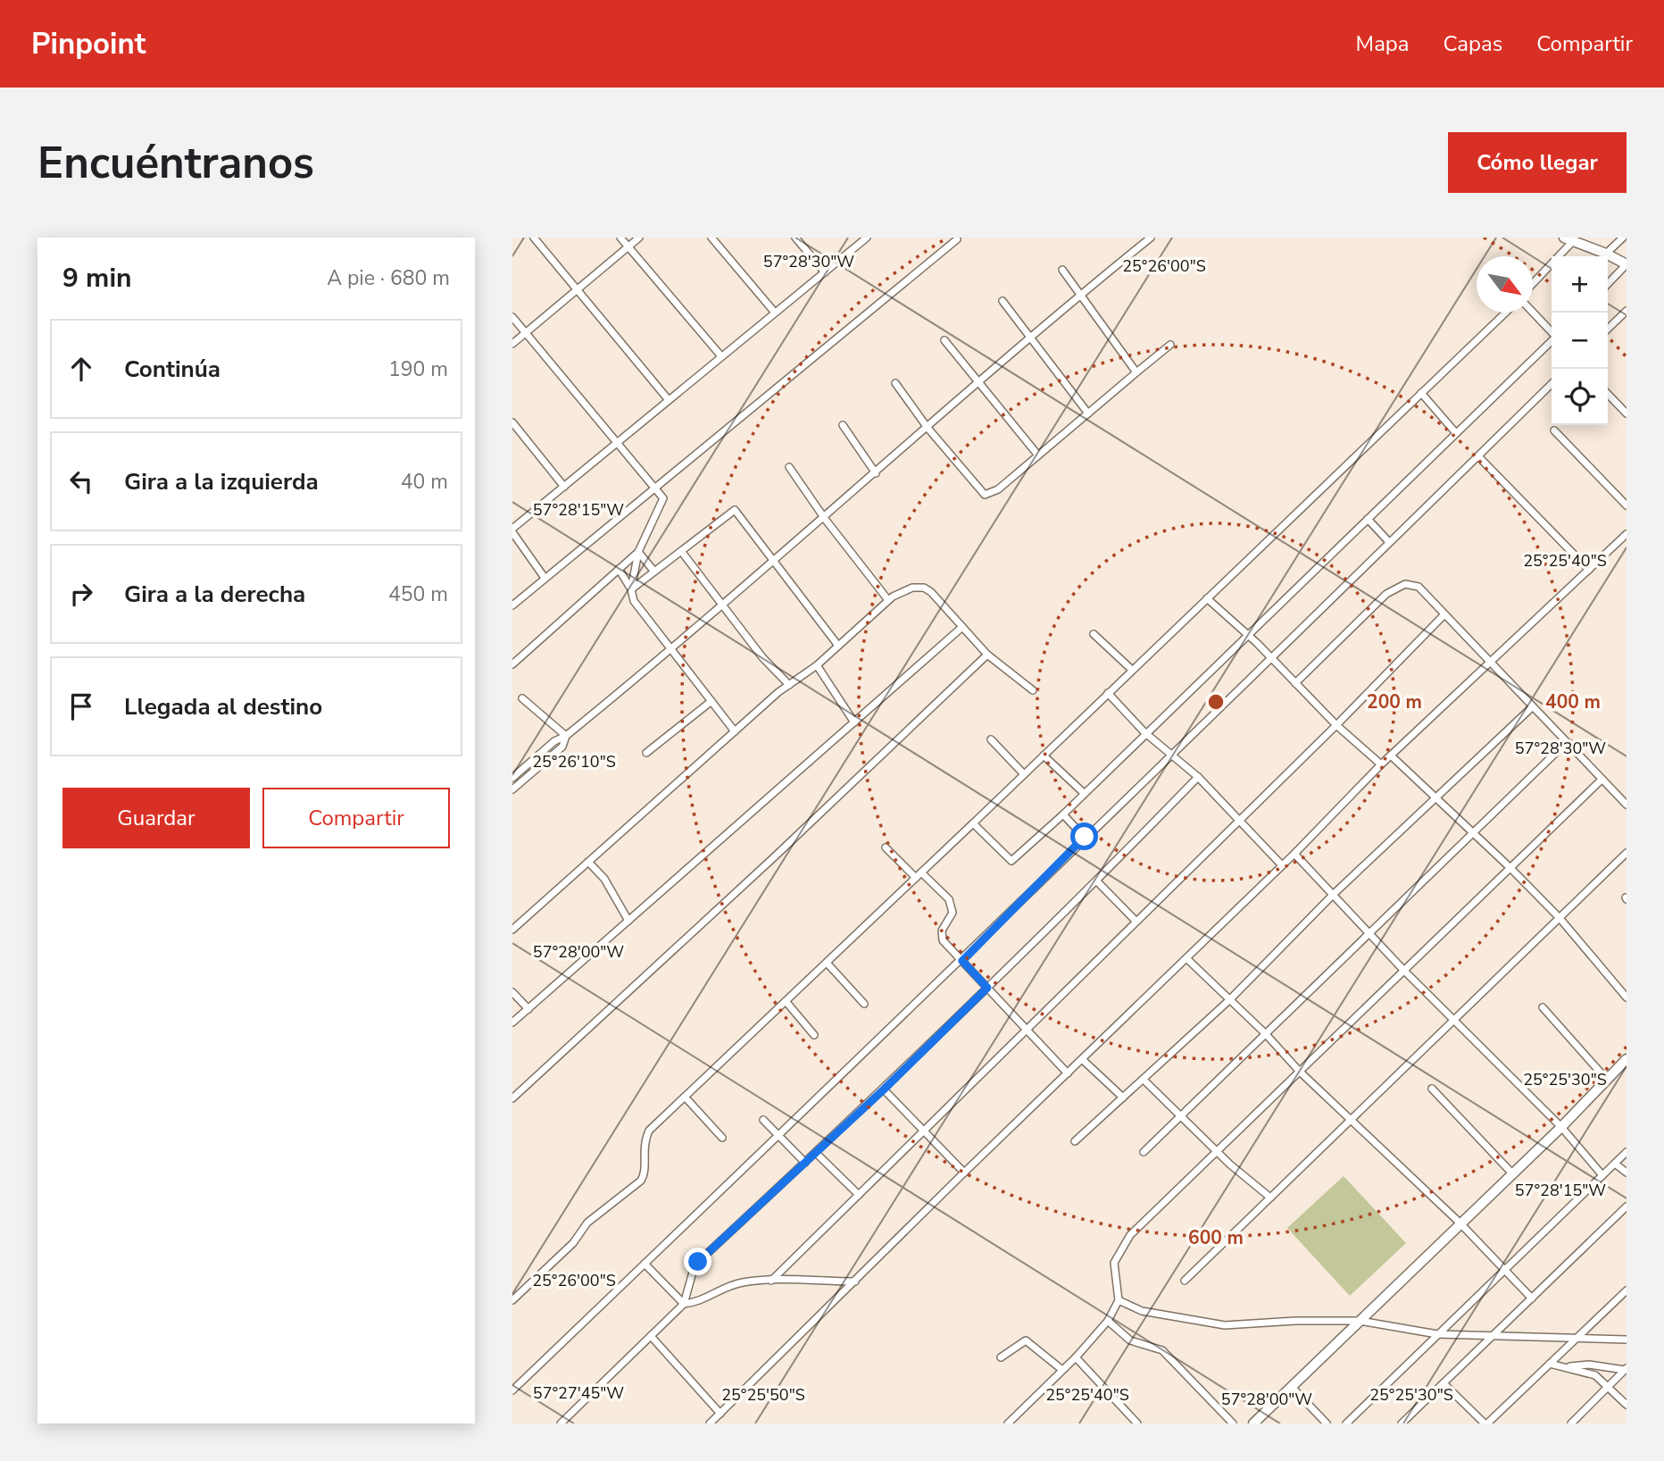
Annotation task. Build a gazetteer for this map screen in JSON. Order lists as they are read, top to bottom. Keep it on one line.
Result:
{"north":"bottom right","page":{"header":"Pinpoint","nav":["Mapa","Capas","Compartir"],"buttons":["Cómo llegar",["Guardar","Compartir"]],"title":"Encuéntranos","heading":["9 min","A pie · 680 m"],"map_buttons":["+","−"],"list":[["Continúa","190 m"],["Gira a la izquierda","40 m"],["Gira a la derecha","450 m"],"Llegada al destino"]},"coordinates":["57°28'30\"W","25°26'00\"S","57°28'15\"W","25°25'40\"S","25°26'10\"S","57°28'00\"W","25°25'30\"S","57°27'45\"W","25°25'50\"S"],"rings":["200 m","400 m","600 m"]}
